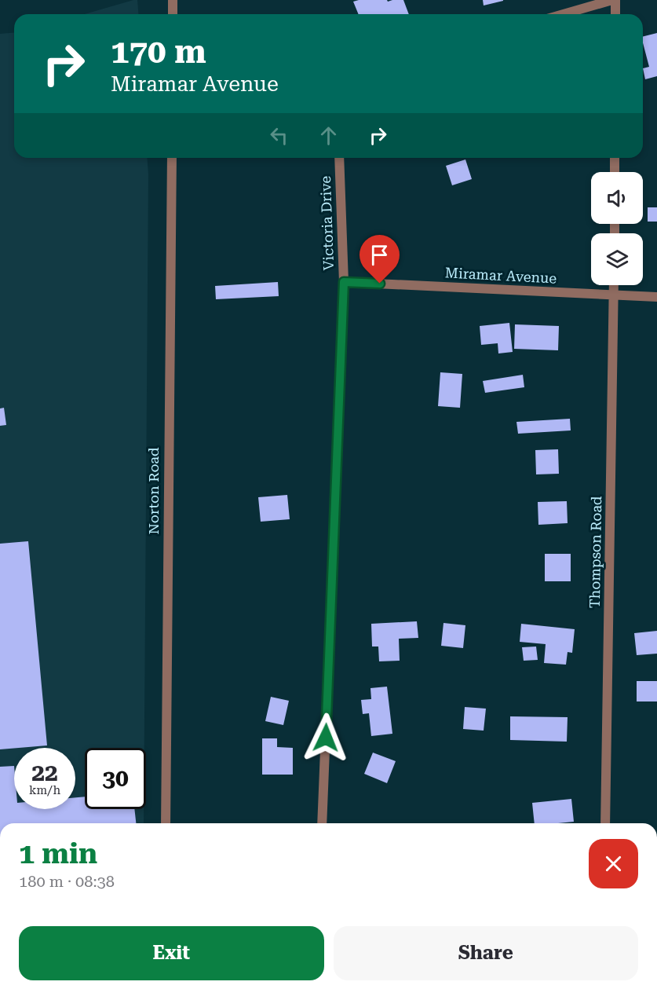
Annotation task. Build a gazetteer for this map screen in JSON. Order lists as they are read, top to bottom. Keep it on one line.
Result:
{"streets":{"street":["Victoria Drive","Miramar Avenue","Norton Road","Thompson Road"]},"crossings":[["Victoria Drive","Miramar Avenue"],["Miramar Avenue","Thompson Road"]],"page":{"turn":["170 m","Miramar Avenue"],"speed":"22 km/h","limit":"30","heading":["1 min","180 m · 08:38"],"buttons":["Exit","Share"]}}
